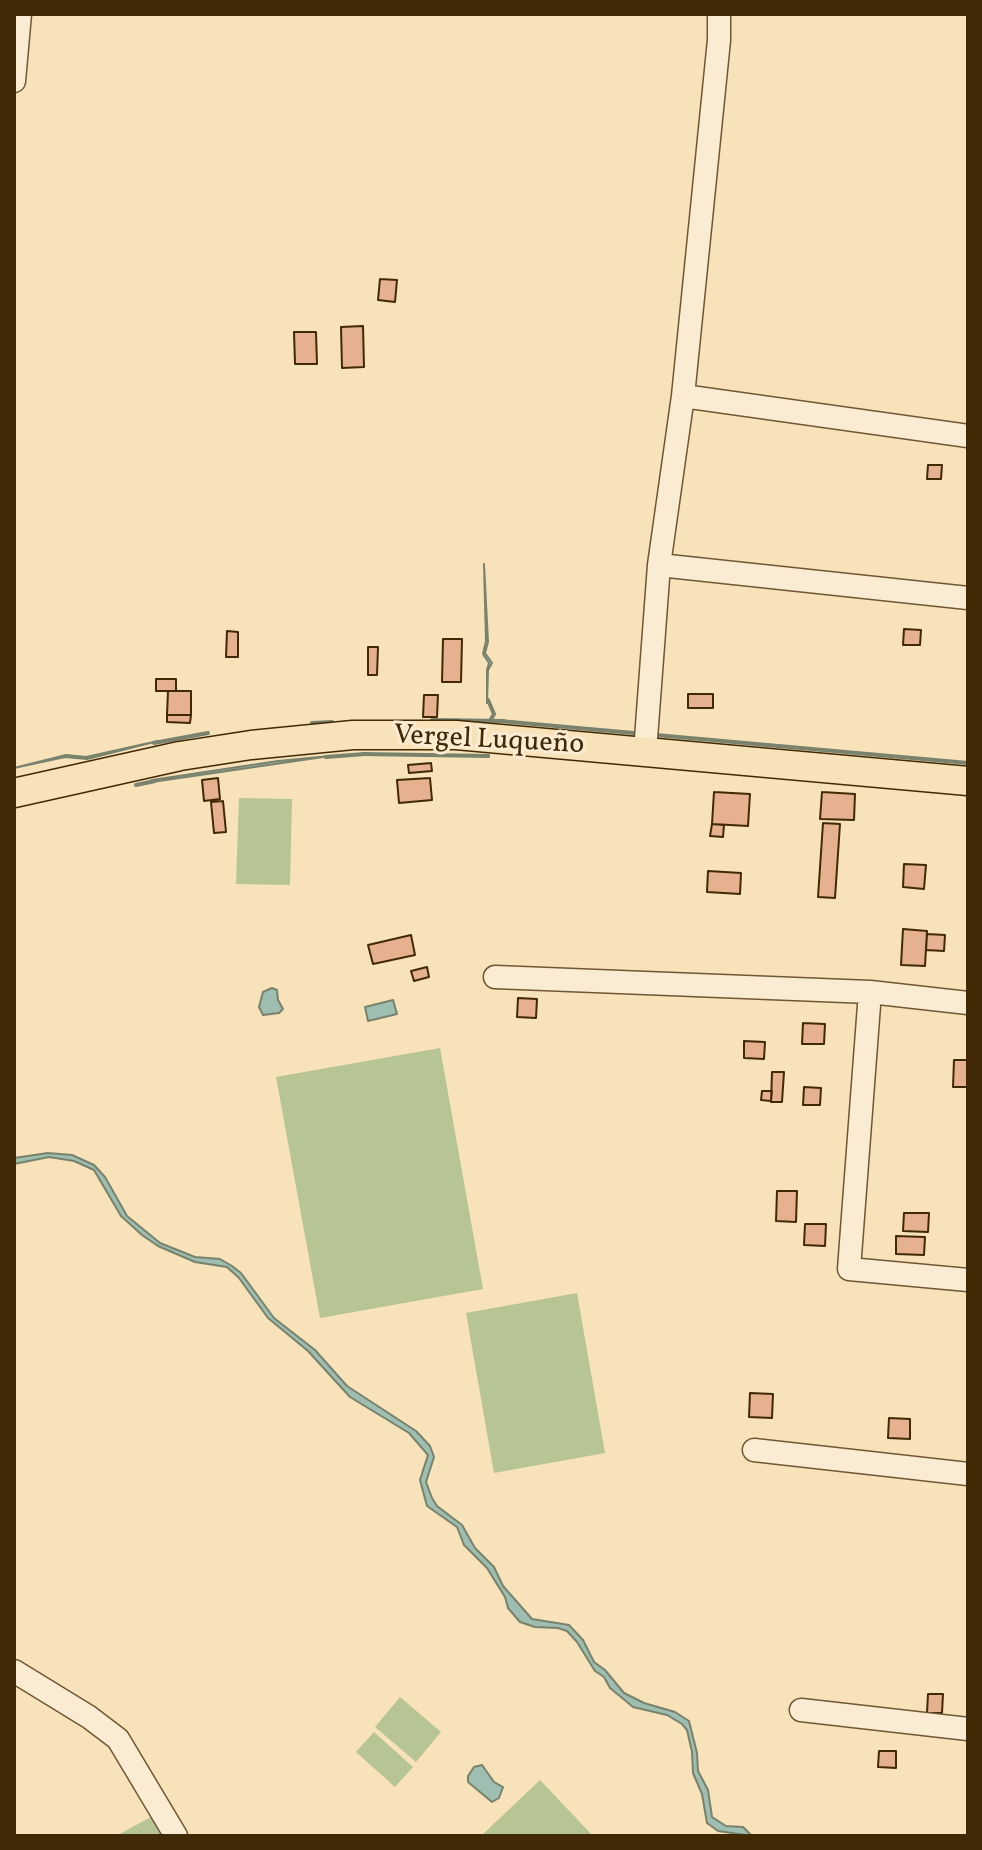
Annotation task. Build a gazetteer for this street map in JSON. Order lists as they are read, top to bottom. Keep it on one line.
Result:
{"streets":{"main road":["Vergel Luqueño"]}}
